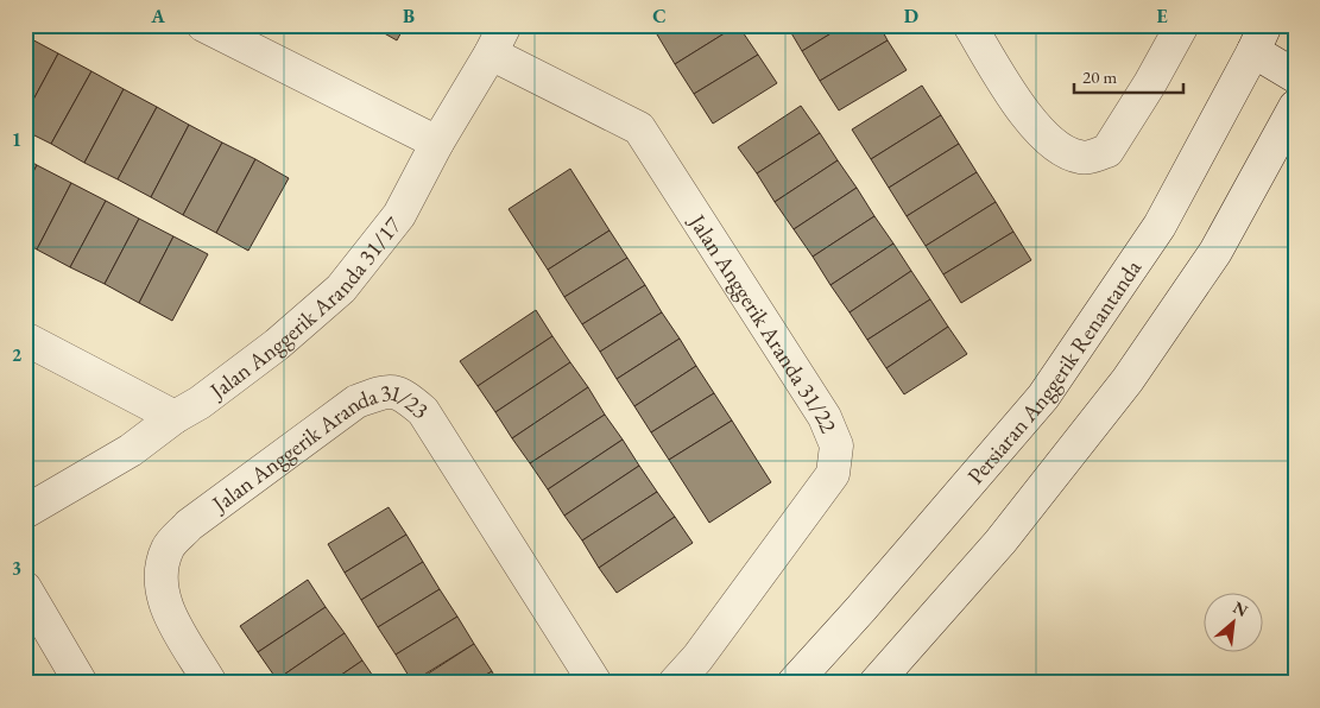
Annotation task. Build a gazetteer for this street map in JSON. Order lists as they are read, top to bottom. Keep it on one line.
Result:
{"streets":{"street":["Jalan Anggerik Aranda 31/17","Jalan Anggerik Aranda 31/22","Persiaran Anggerik Renantanda","Jalan Anggerik Aranda 31/23"]},"crossings":[["Jalan Anggerik Aranda 31/17","Jalan Anggerik Aranda 31/22"]],"scale_bar":"20 m","north":"top right","grid":{"columns":["A","B","C","D","E"],"rows":["1","2","3"]}}
